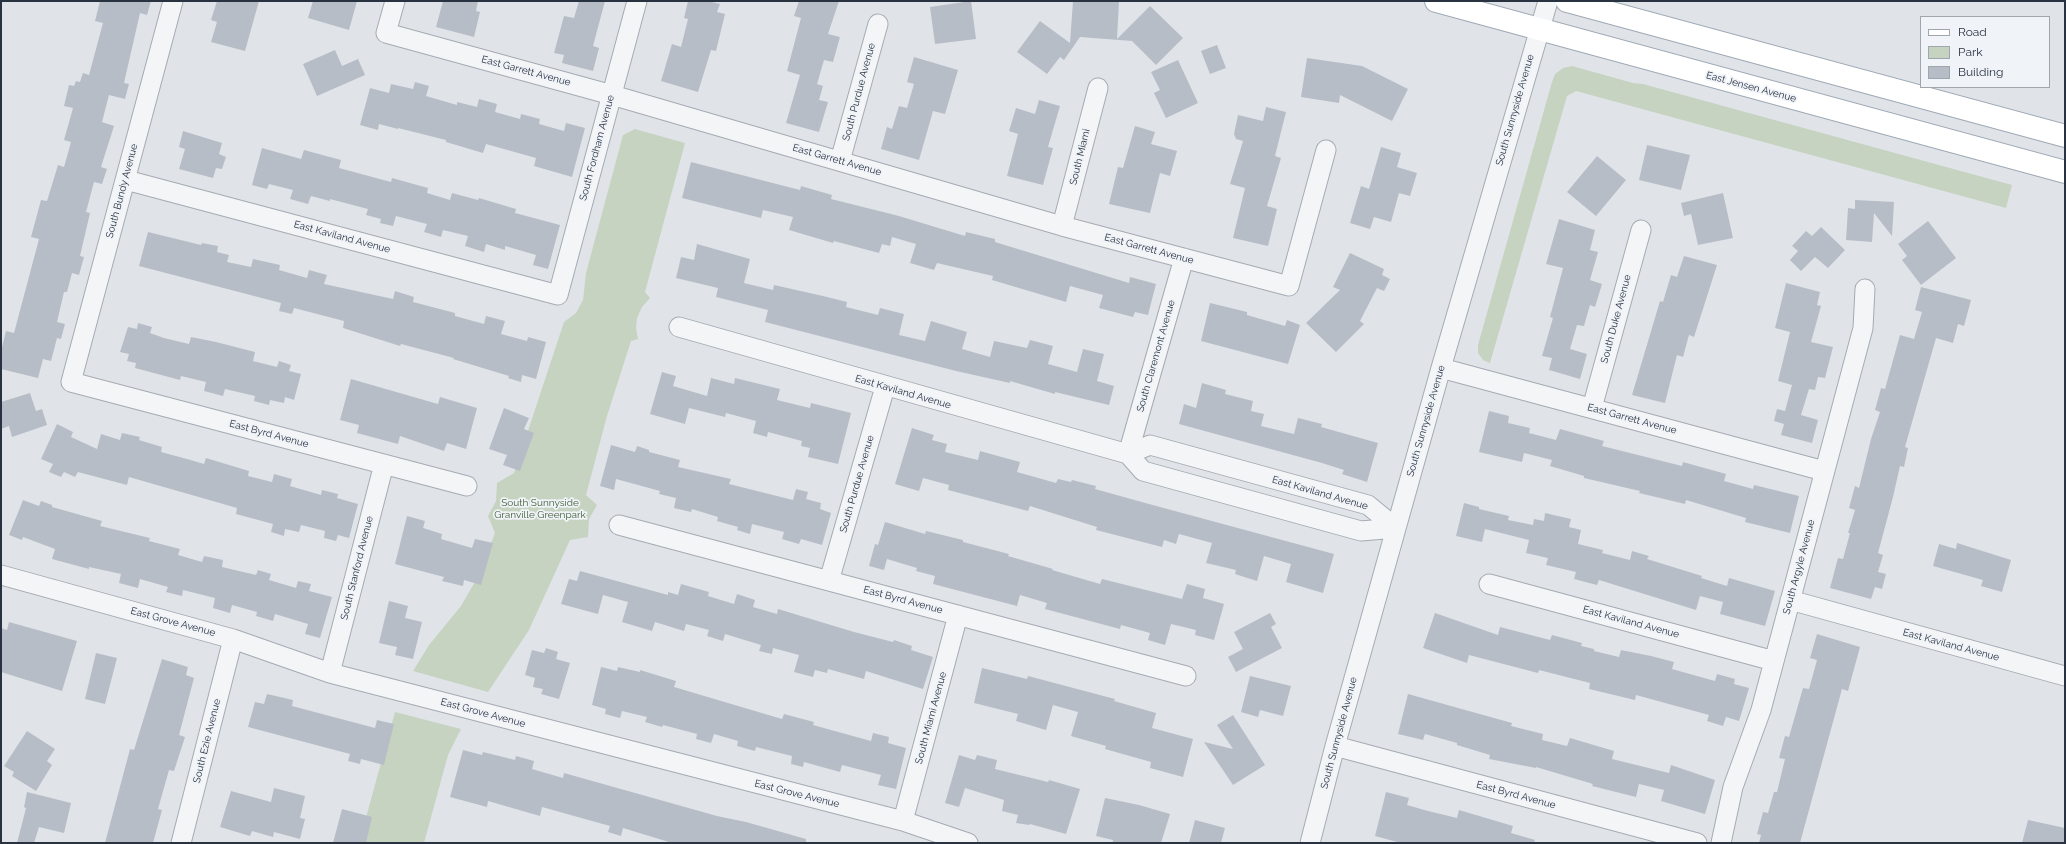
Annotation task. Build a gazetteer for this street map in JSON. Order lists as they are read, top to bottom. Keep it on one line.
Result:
{"streets":{"main road":["East Jensen Avenue"],"street":["East Garrett Avenue","South Purdue Avenue","South Sunnyside Avenue","South Fordham Avenue","South Miami","South Bundy Avenue","East Kaviland Avenue","South Duke Avenue","South Claremont Avenue","East Byrd Avenue","South Argyle Avenue","South Stanford Avenue","East Grove Avenue","South Miami Avenue","South Ezie Avenue"]},"crossings":[["East Garrett Avenue","South Purdue Avenue"],["East Garrett Avenue","South Sunnyside Avenue"],["East Garrett Avenue","South Fordham Avenue"],["East Garrett Avenue","South Miami"],["East Garrett Avenue","South Duke Avenue"],["East Garrett Avenue","South Claremont Avenue"],["East Garrett Avenue","South Argyle Avenue"],["East Jensen Avenue","South Sunnyside Avenue"],["South Purdue Avenue","East Kaviland Avenue"],["South Purdue Avenue","East Byrd Avenue"],["South Sunnyside Avenue","East Kaviland Avenue"],["South Sunnyside Avenue","East Byrd Avenue"],["South Fordham Avenue","East Kaviland Avenue"],["South Bundy Avenue","East Kaviland Avenue"],["South Bundy Avenue","East Byrd Avenue"],["East Kaviland Avenue","South Claremont Avenue"],["East Kaviland Avenue","South Argyle Avenue"],["East Byrd Avenue","South Stanford Avenue"],["East Byrd Avenue","South Miami Avenue"],["South Stanford Avenue","East Grove Avenue"],["East Grove Avenue","South Miami Avenue"],["East Grove Avenue","South Ezie Avenue"]],"parks":["South Sunnyside Granville Greenpark"],"legend":["Road","Park","Building"]}
